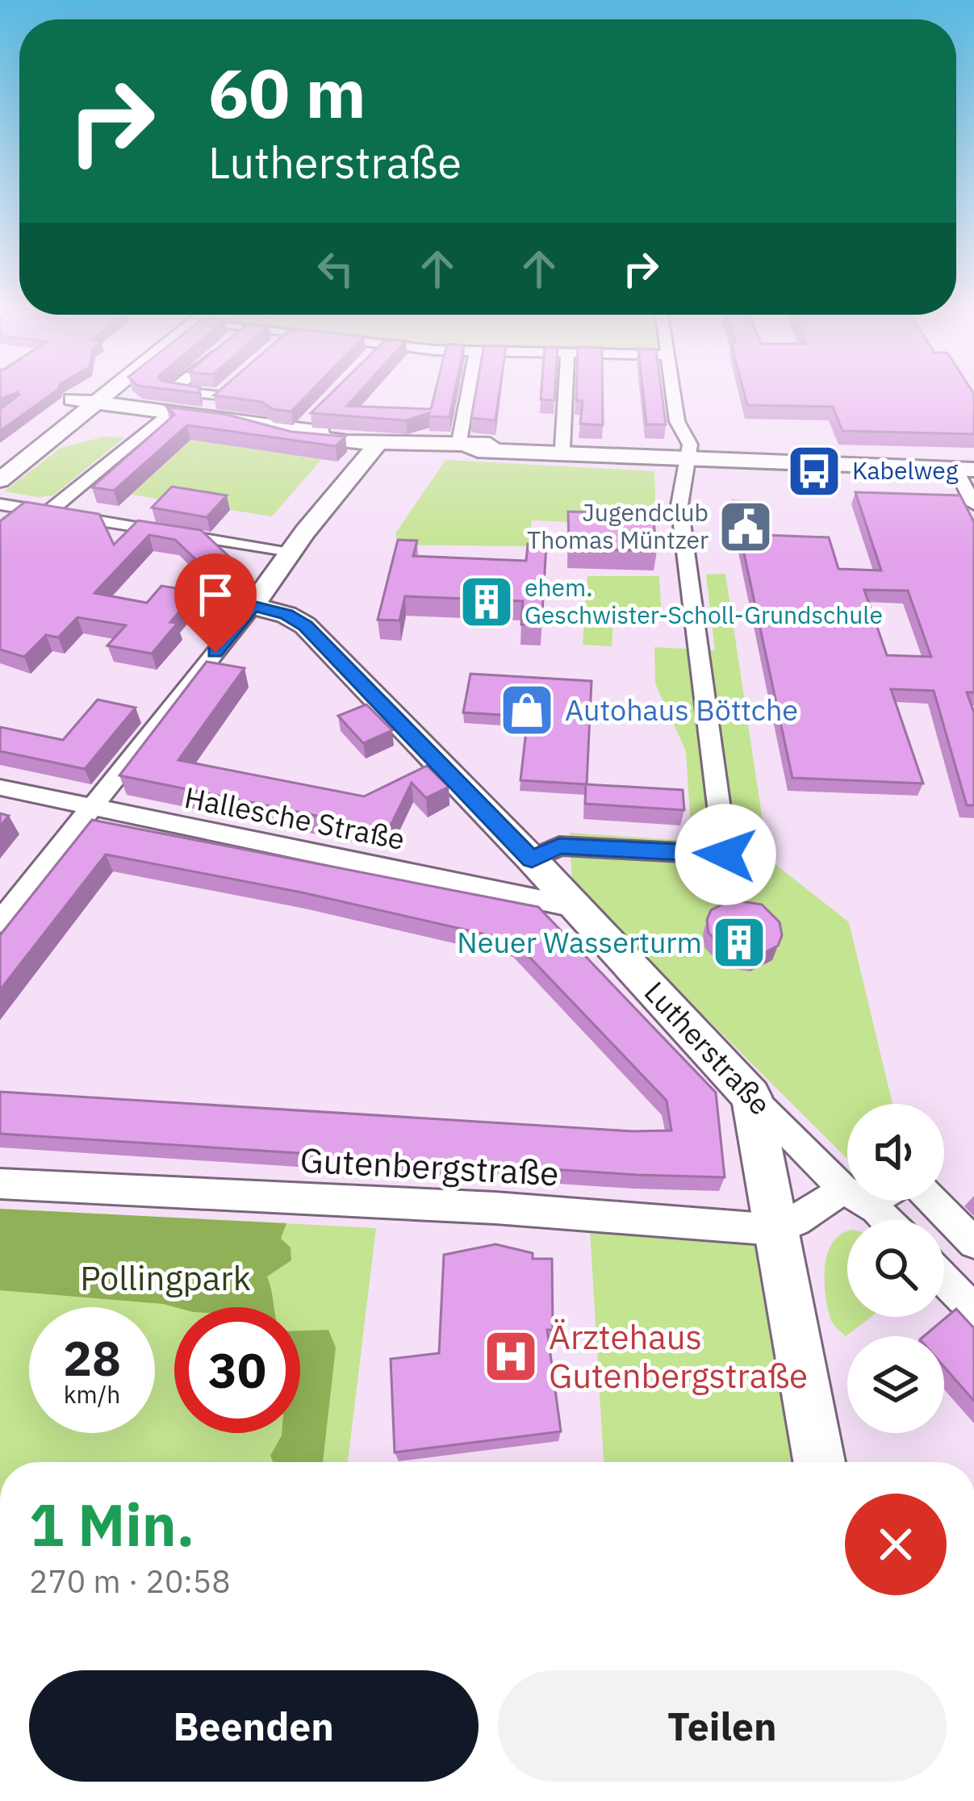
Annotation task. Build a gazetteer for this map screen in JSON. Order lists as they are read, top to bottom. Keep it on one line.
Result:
{"streets":{"main road":["Lutherstraße"],"street":["Hallesche Straße","Gutenbergstraße"]},"crossings":[["Hallesche Straße","Lutherstraße"]],"parks":["Pollingpark"],"places":{"bus stop":["Kabelweg"],"public building":["Jugendclub Thomas Müntzer"],"building":["ehem. Geschwister-Scholl-Grundschule","Neuer Wasserturm"],"shop":["Autohaus Böttche"],"hospital":["Ärztehaus Gutenbergstraße"]},"page":{"turn":["60 m","Lutherstraße"],"speed":"28 km/h","limit":"30","heading":["1 Min.","270 m · 20:58"],"buttons":["Beenden","Teilen"]}}
